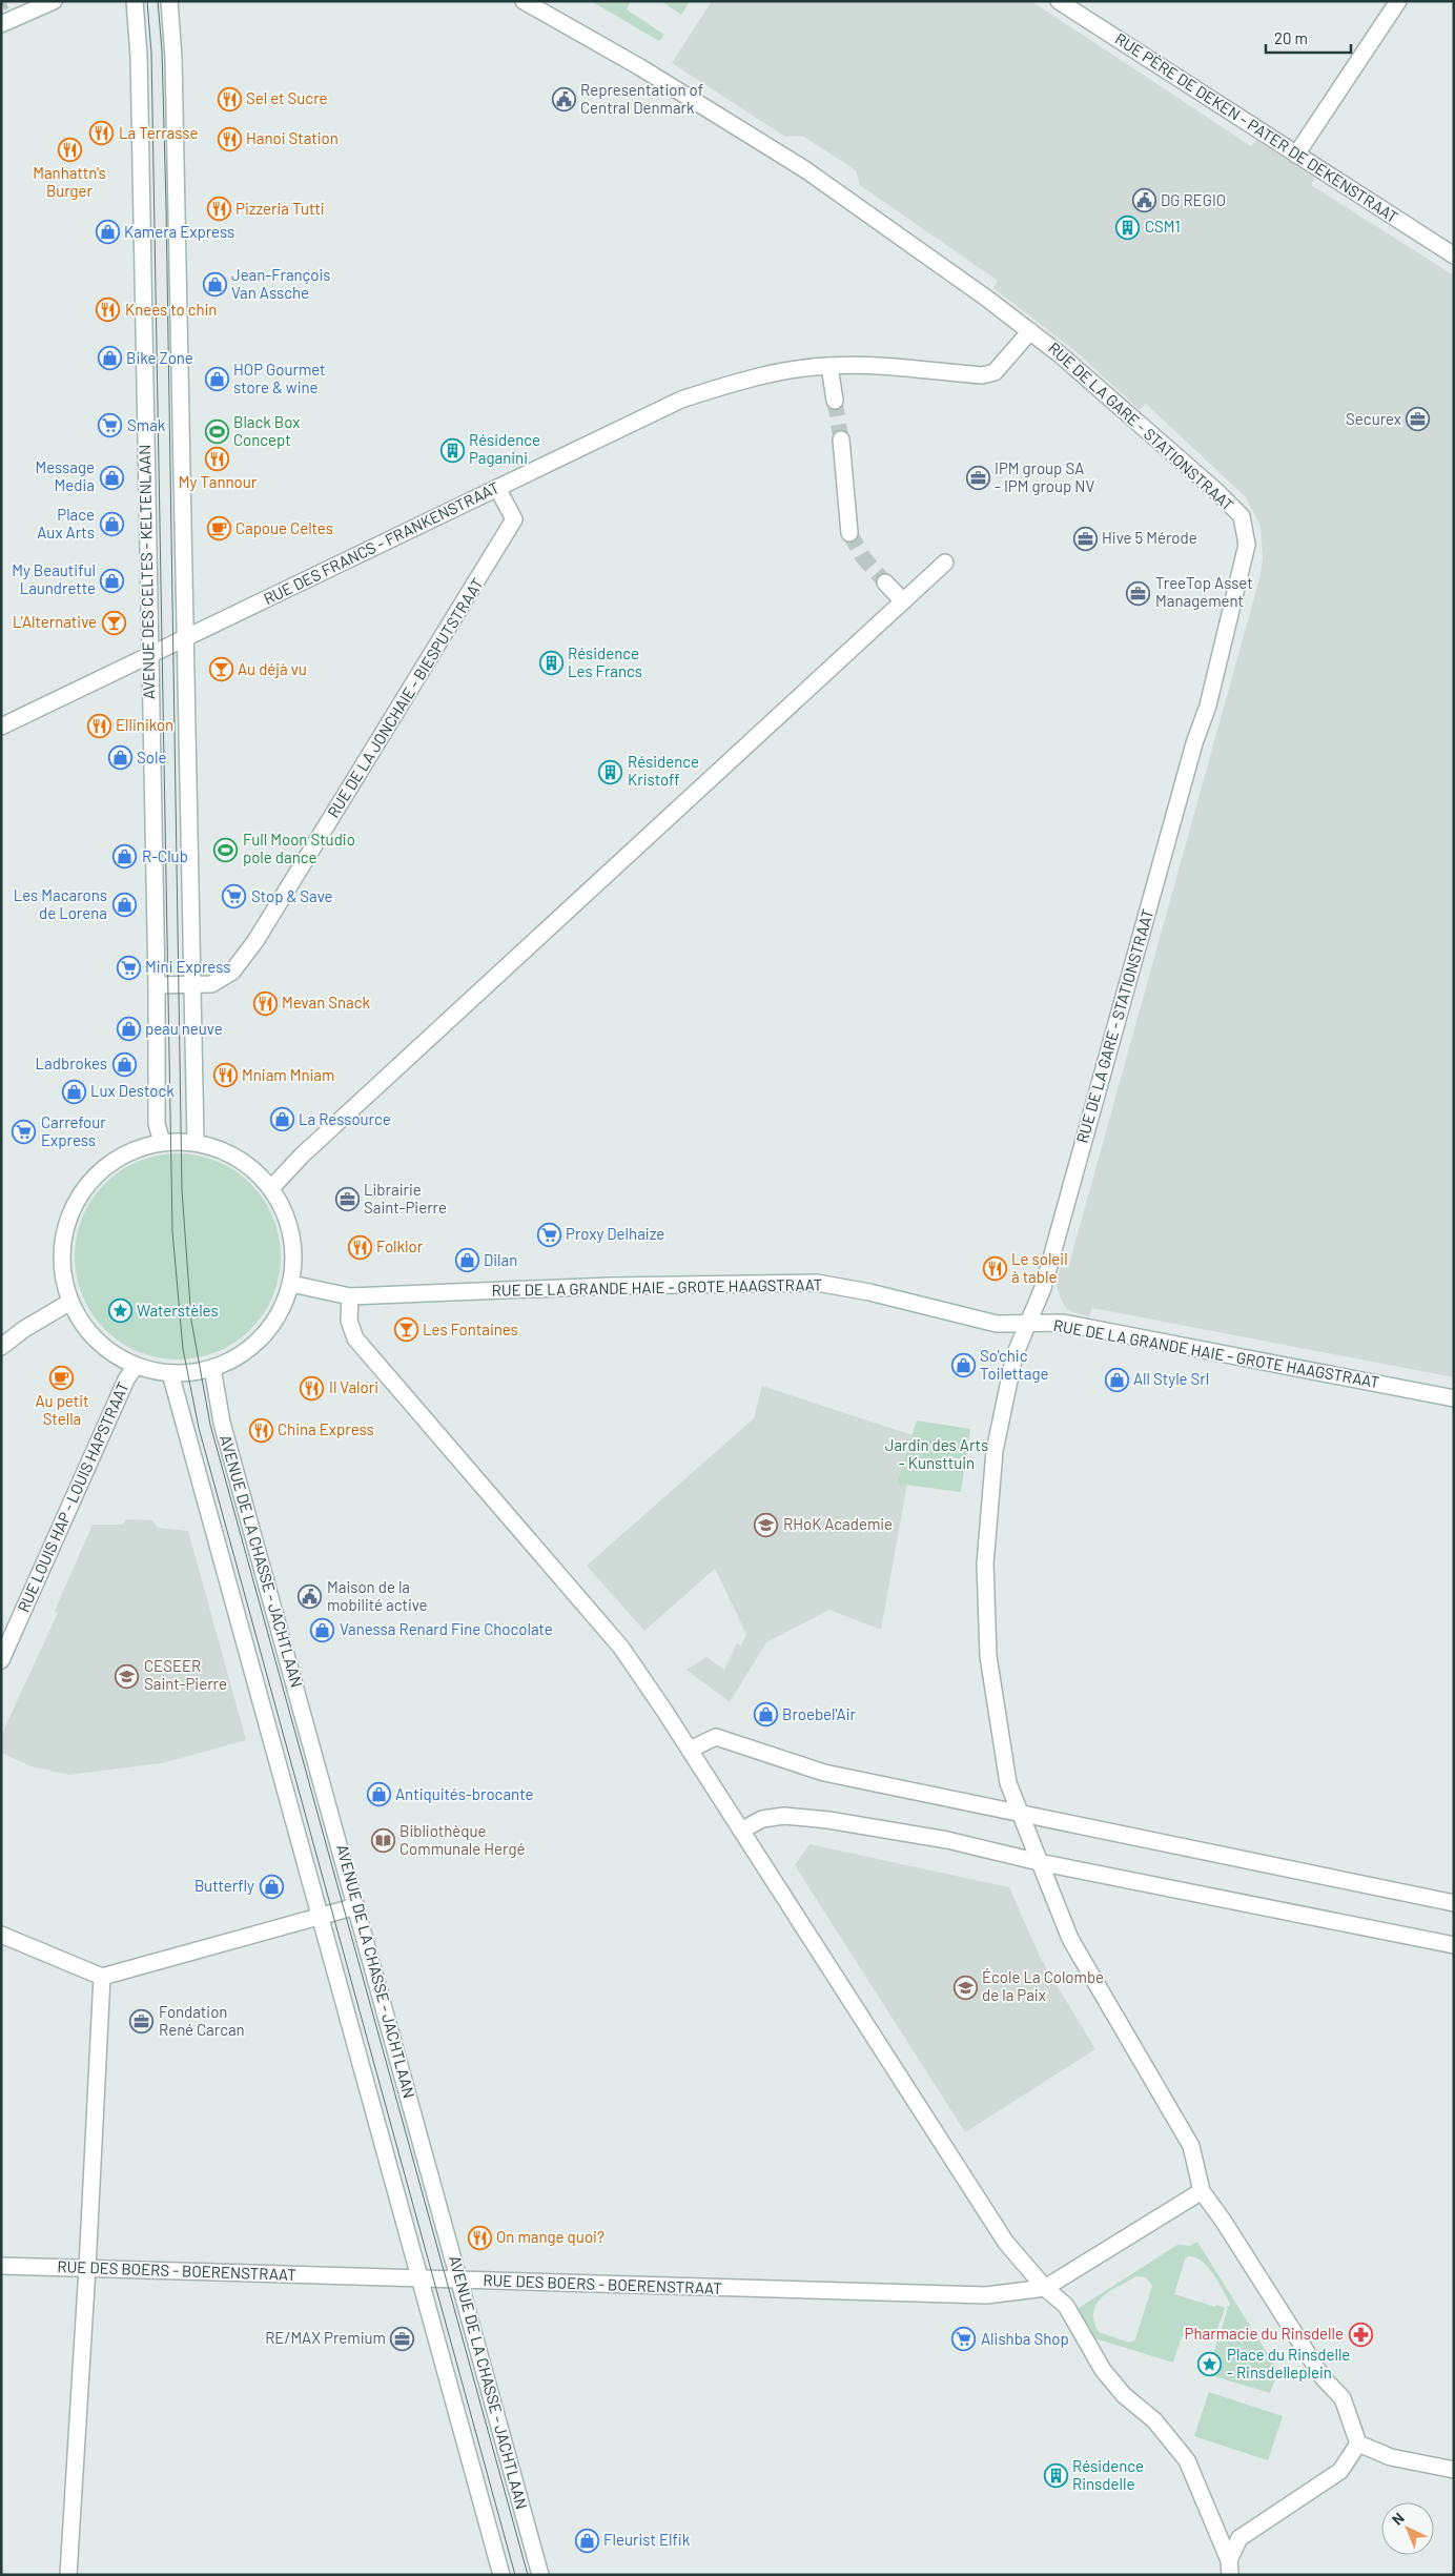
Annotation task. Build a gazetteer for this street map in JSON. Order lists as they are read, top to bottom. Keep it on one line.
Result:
{"streets":{"street":["RUE PÈRE DE DEKEN - PATER DE DEKENSTRAAT","RUE DE LA GARE - STATIONSTRAAT","RUE DES FRANCS - FRANKENSTRAAT","AVENUE DES CELTES - KELTENLAAN","RUE DE LA JONCHAIE - BIESPUTSTRAAT","RUE DE LA GRANDE HAIE - GROTE HAAGSTRAAT","RUE LOUIS HAP - LOUIS HAPSTRAAT","AVENUE DE LA CHASSE - JACHTLAAN","RUE DES BOERS - BOERENSTRAAT"]},"crossings":[["RUE DE LA GARE - STATIONSTRAAT","RUE DES FRANCS - FRANKENSTRAAT"],["RUE DE LA GARE - STATIONSTRAAT","RUE DE LA GRANDE HAIE - GROTE HAAGSTRAAT"],["RUE DES FRANCS - FRANKENSTRAAT","AVENUE DES CELTES - KELTENLAAN"],["RUE DES FRANCS - FRANKENSTRAAT","RUE DE LA JONCHAIE - BIESPUTSTRAAT"],["AVENUE DES CELTES - KELTENLAAN","RUE DE LA JONCHAIE - BIESPUTSTRAAT"],["AVENUE DE LA CHASSE - JACHTLAAN","RUE DES BOERS - BOERENSTRAAT"]],"parks":["Jardin des Arts - Kunsttuin"],"places":{"restaurant":["Sel et Sucre","La Terrasse","Hanoi Station","Manhattn's Burger","Pizzeria Tutti","Knees to chin","My Tannour","Ellinikon","Mevan Snack","Mniam Mniam","Folklor","Le soleil à table","Il Valori","China Express","On mange quoi?"],"public building":["Representation of Central Denmark","DG REGIO","Maison de la mobilité active"],"building":["CSM1","Résidence Paganini","Résidence Les Francs","Résidence Kristoff","Résidence Rinsdelle"],"shop":["Kamera Express","Jean-François Van Assche","Bike Zone","HOP Gourmet store & wine","Message Media","Place Aux Arts","My Beautiful Laundrette","Sole","R-Club","Les Macarons de Lorena","peau neuve","Ladbrokes","Lux Destock","La Ressource","Dilan","So'chic Toilettage","All Style Srl","Vanessa Renard Fine Chocolate","Broebel'Air","Antiquités-brocante","Butterfly","Fleurist Elfik"],"office":["Securex","IPM group SA - IPM group NV","Hive 5 Mérode","TreeTop Asset Management","Librairie Saint-Pierre","Fondation René Carcan","RE/MAX Premium"],"supermarket":["Smak","Stop & Save","Mini Express","Carrefour Express","Proxy Delhaize","Alishba Shop"],"sports":["Black Box Concept","Full Moon Studio pole dance"],"cafe":["Capoue Celtes","Au petit Stella"],"bar":["L'Alternative","Au déjà vu","Les Fontaines"],"place":["Waterstèles","Place du Rinsdelle - Rinsdelleplein"],"school or university":["RHoK Academie","CESEER Saint-Pierre","École La Colombe de la Paix"],"library":["Bibliothèque Communale Hergé"],"pharmacy":["Pharmacie du Rinsdelle"]},"scale_bar":"20 m","north":"top left"}
